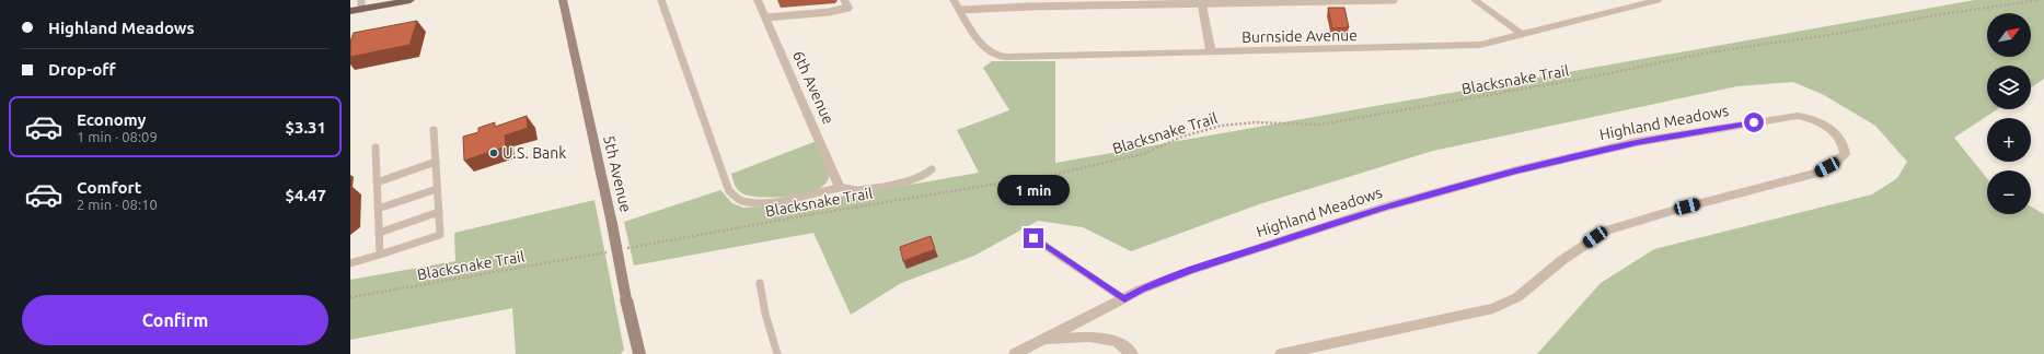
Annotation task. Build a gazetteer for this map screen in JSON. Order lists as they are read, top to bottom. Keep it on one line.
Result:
{"streets":{"street":["Burnside Avenue","6th Avenue","Highland Meadows","5th Avenue"],"path":["Blacksnake Trail"]},"places":["U.S. Bank"],"north":"top right","page":{"banner":["Highland Meadows","Drop-off"],"map_buttons":["+","−"],"list":[{"name":"Economy","note":"1 min · 08:09","value":"$3.31"},{"name":"Comfort","note":"2 min · 08:10","value":"$4.47"}],"bubble":"1 min","buttons":"Confirm"}}
